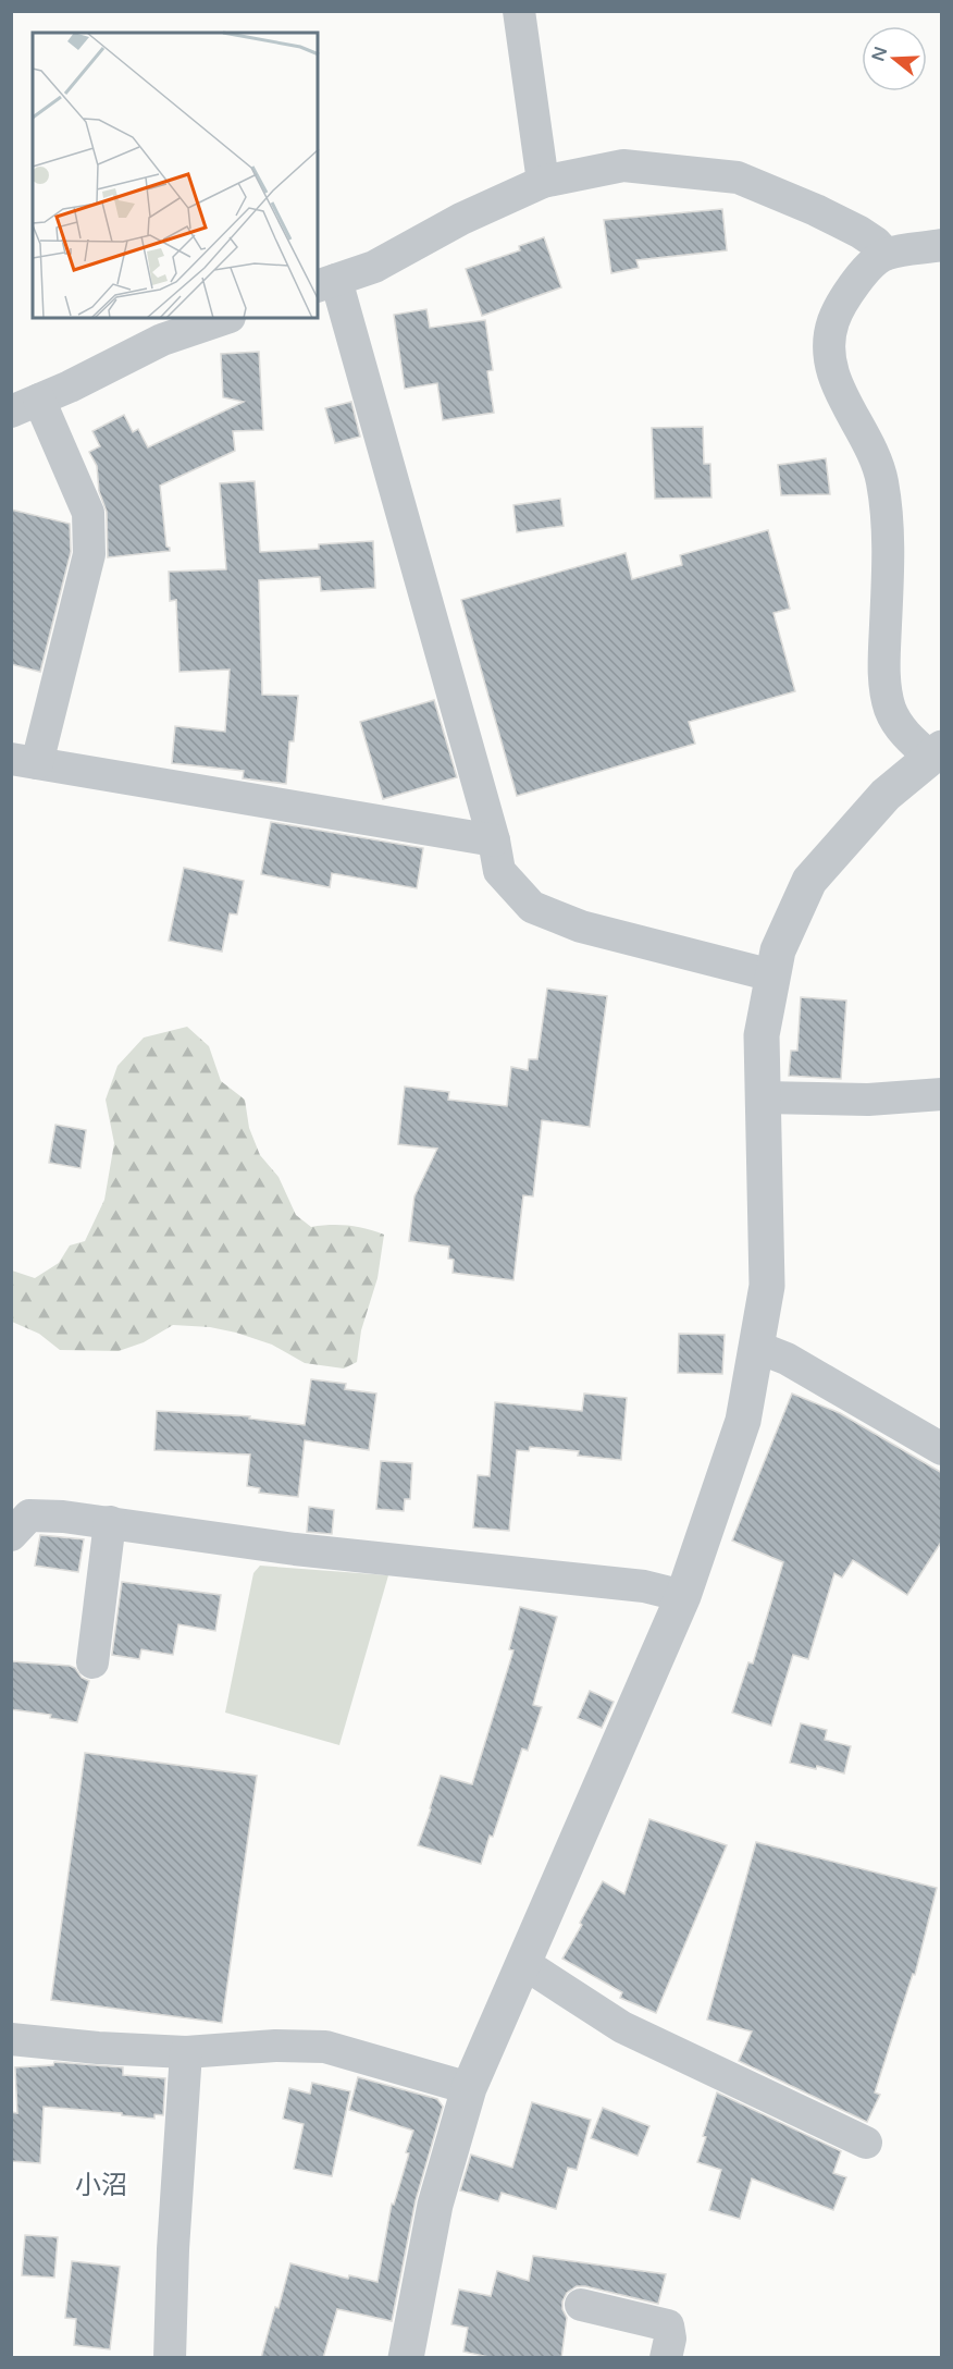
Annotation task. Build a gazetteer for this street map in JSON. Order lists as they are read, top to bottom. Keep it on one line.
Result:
{"districts":["小沼"],"north":"left"}
